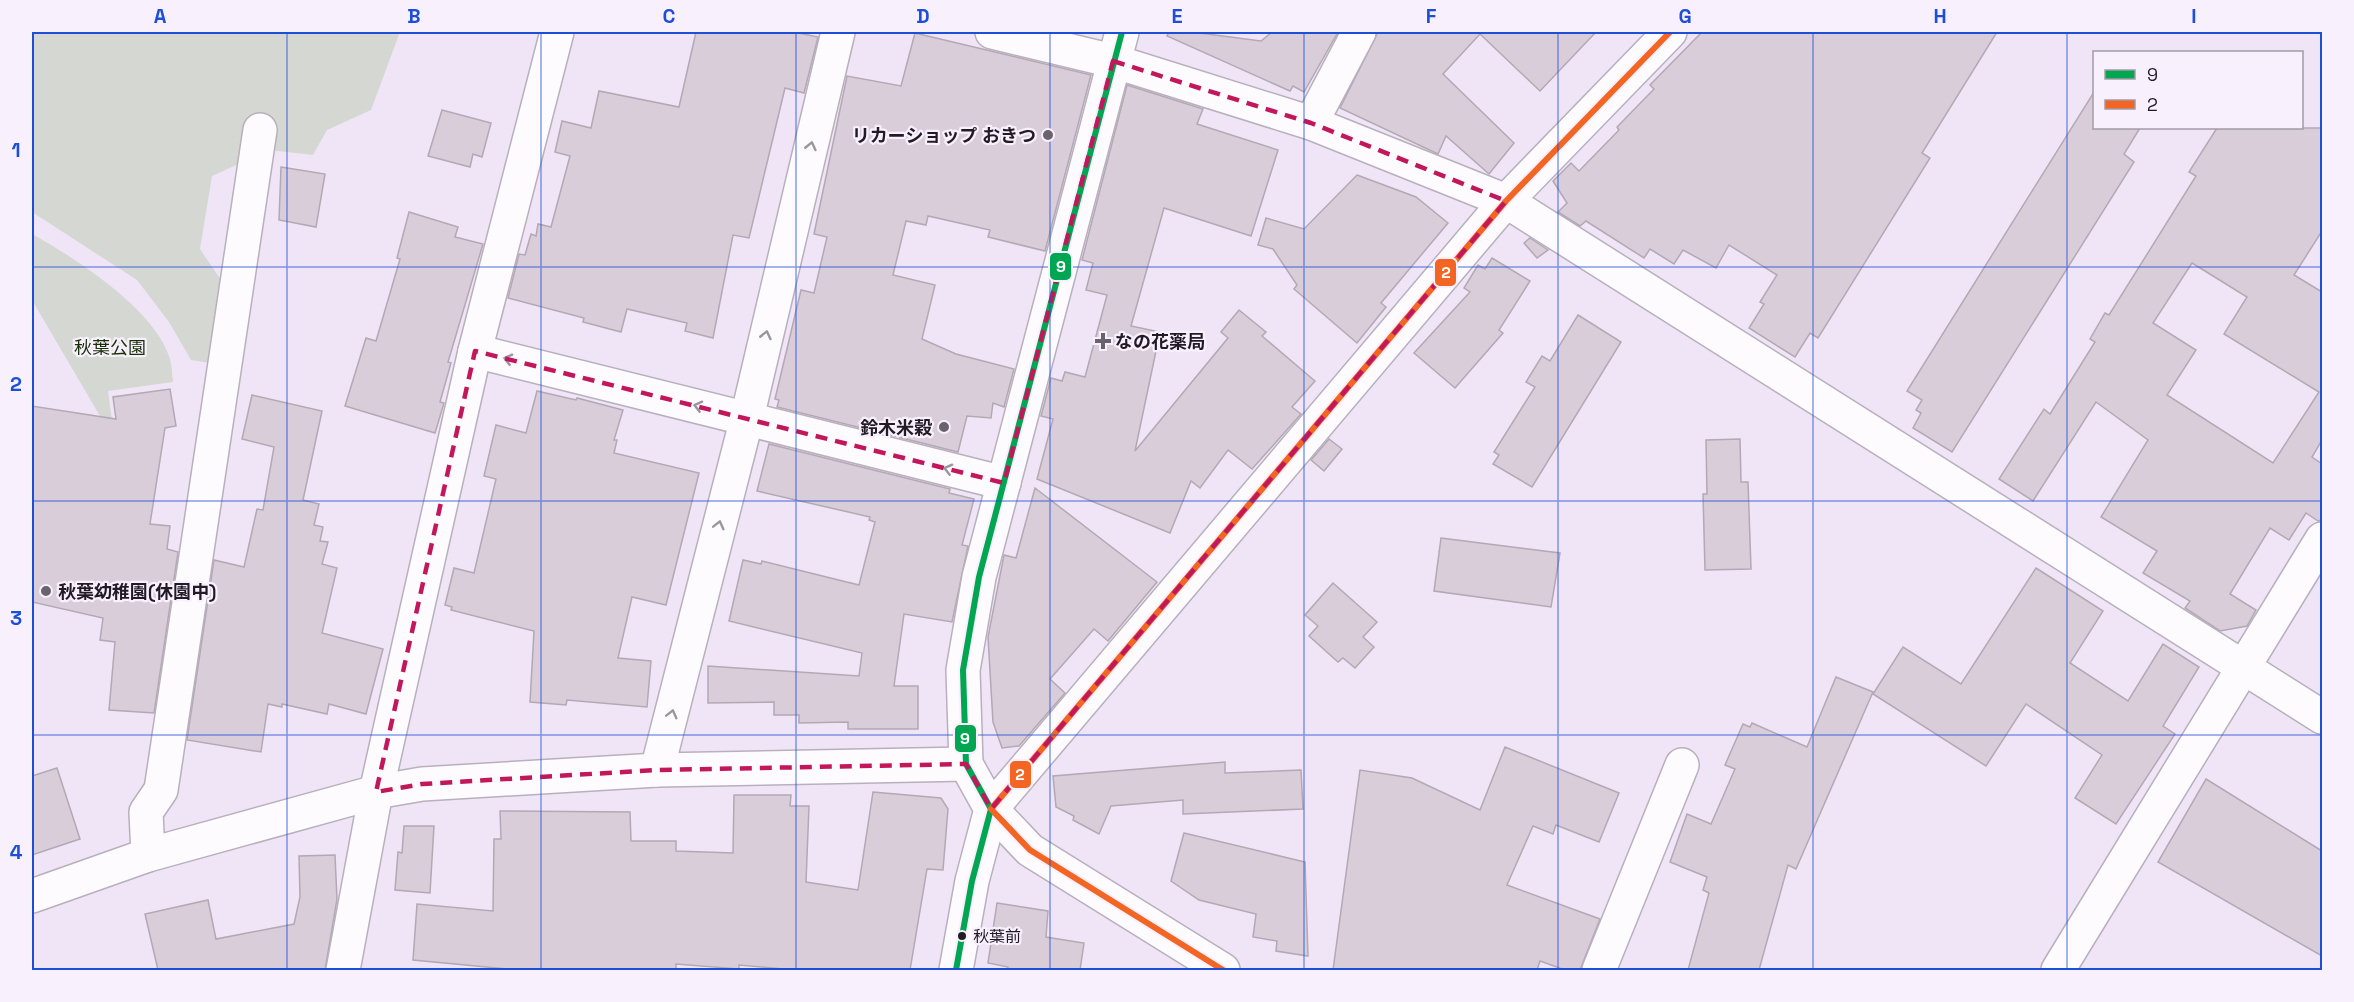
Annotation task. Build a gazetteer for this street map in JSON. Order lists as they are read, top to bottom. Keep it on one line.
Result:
{"parks":["秋葉公園"],"places":{"other":["リカーショップ おきつ","鈴木米穀","秋葉幼稚園(休園中)","秋葉前"],"health":["なの花薬局"]},"lines":["transit line 9","transit line 2"],"legend":["9","2"],"grid":{"columns":["A","B","C","D","E","F","G","H","I"],"rows":["1","2","3","4"]}}
